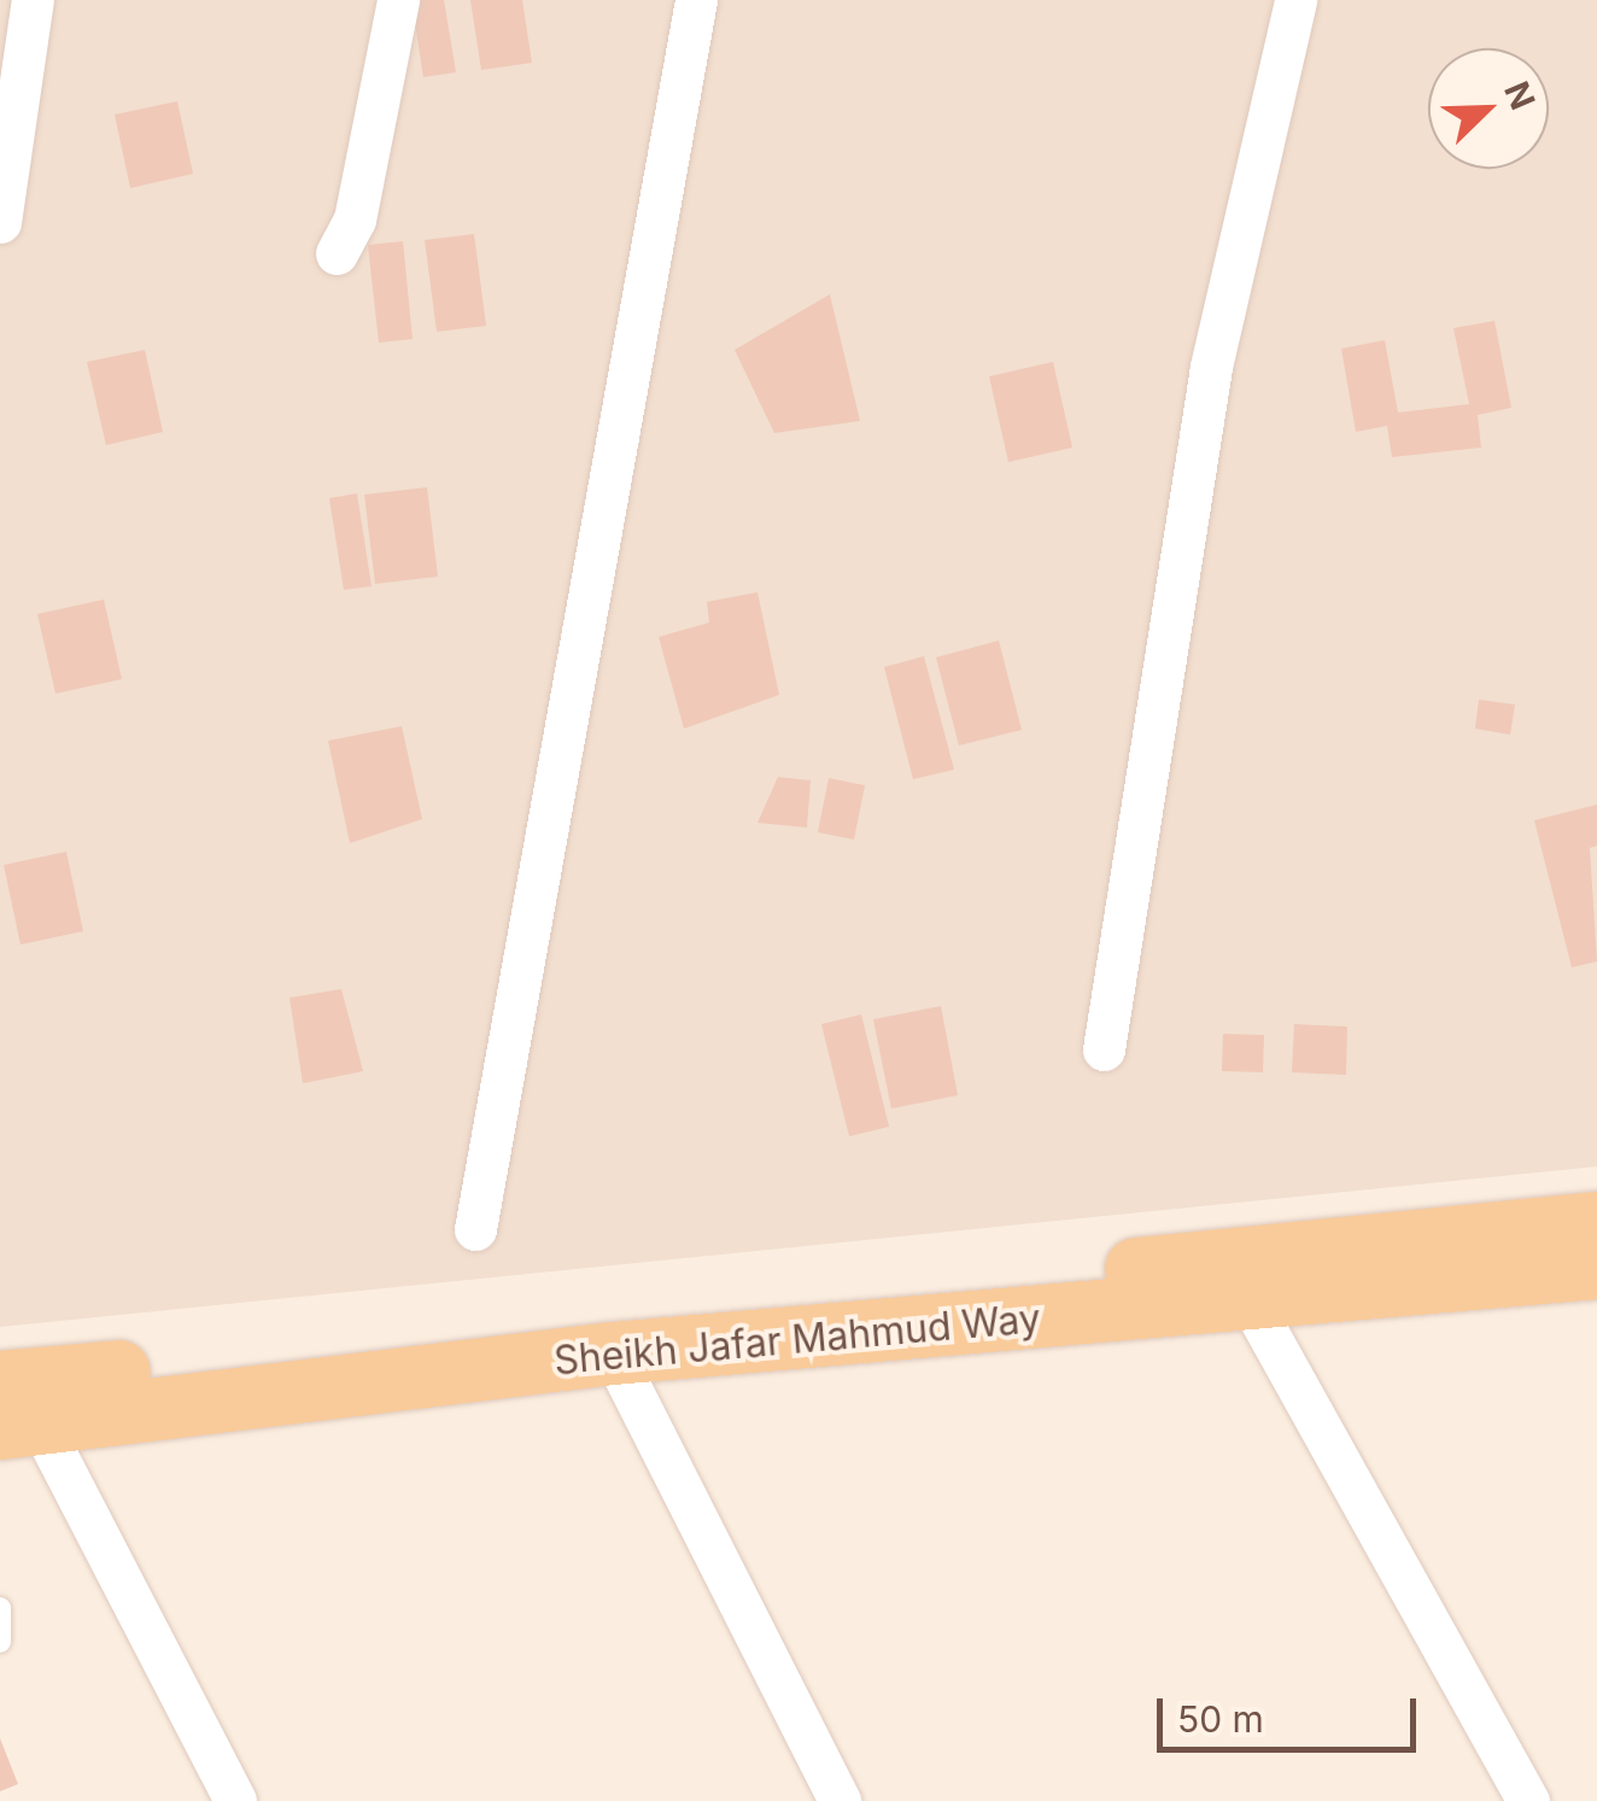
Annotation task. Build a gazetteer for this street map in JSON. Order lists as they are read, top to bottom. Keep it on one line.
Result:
{"streets":{"main road":["Sheikh Jafar Mahmud Way"]},"scale_bar":"50 m","north":"top right"}
